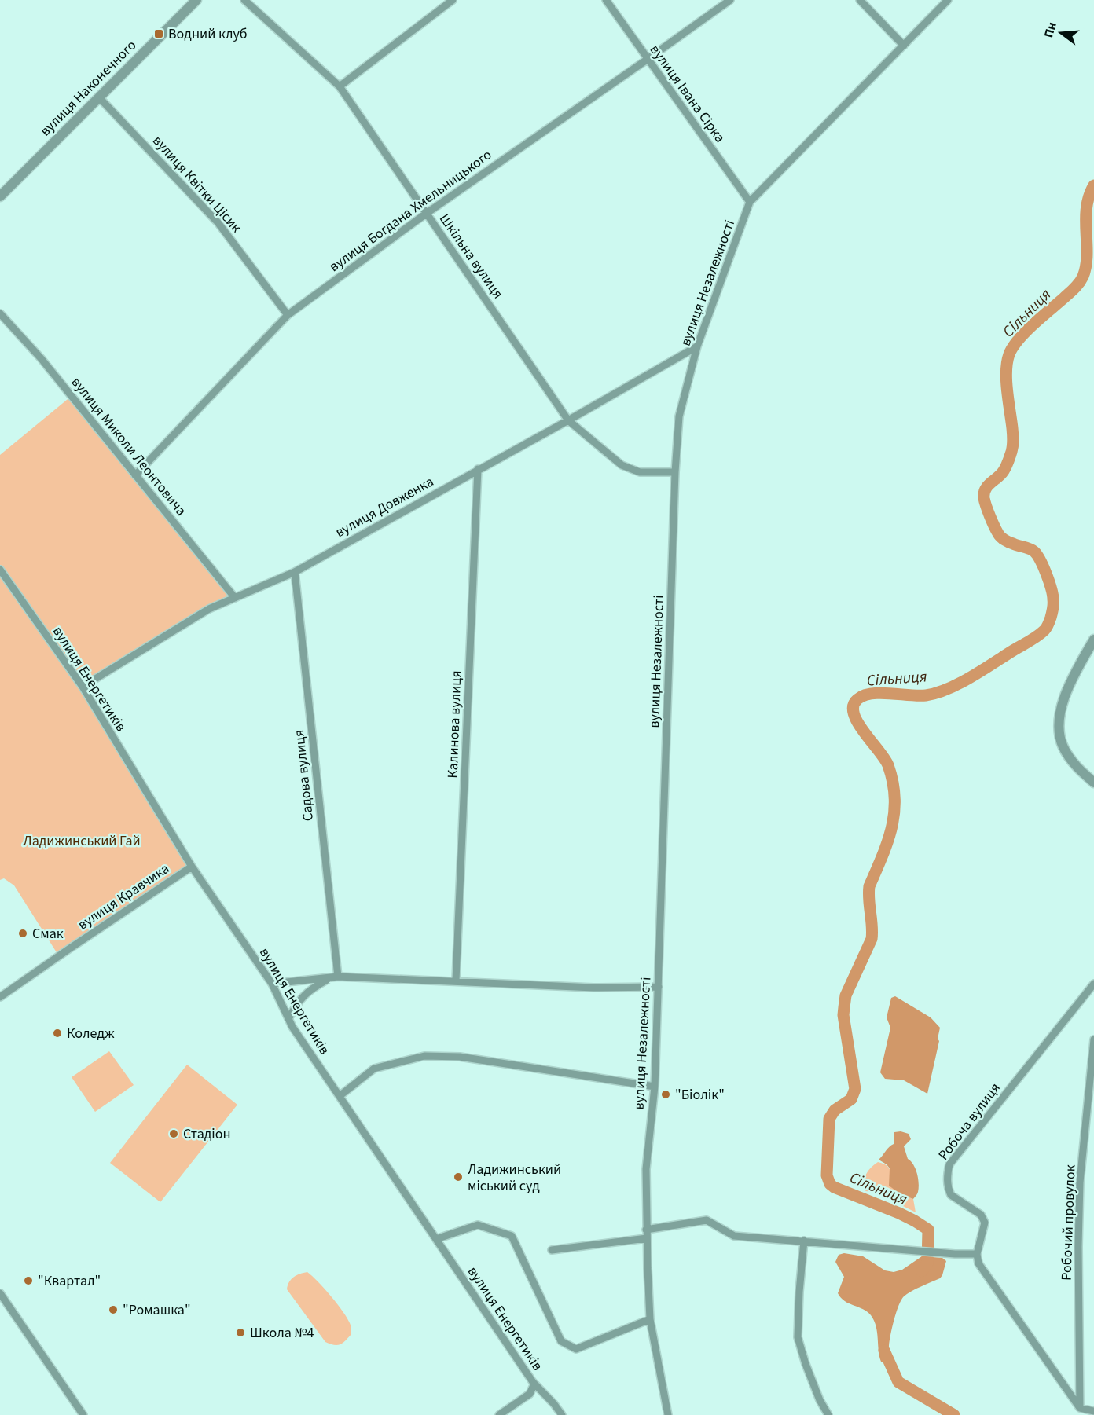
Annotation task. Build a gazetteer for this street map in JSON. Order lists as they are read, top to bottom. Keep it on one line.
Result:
{"streets":{"street":["вулиця Наконечного","вулиця Івана Сірка","вулиця Квітки Цісик","вулиця Богдана Хмельницького","Шкільна вулиця","вулиця Незалежності","вулиця Миколи Леонтовича","вулиця Довженка","вулиця Енергетиків","Калинова вулиця","Садова вулиця","вулиця Кравчика","Робоча вулиця","Робочий провулок"]},"crossings":[["вулиця Наконечного","вулиця Квітки Цісик"],["вулиця Івана Сірка","вулиця Богдана Хмельницького"],["вулиця Івана Сірка","вулиця Незалежності"],["вулиця Квітки Цісик","вулиця Богдана Хмельницького"],["вулиця Богдана Хмельницького","Шкільна вулиця"],["вулиця Богдана Хмельницького","вулиця Миколи Леонтовича"],["Шкільна вулиця","вулиця Незалежності"],["Шкільна вулиця","вулиця Довженка"],["вулиця Незалежності","вулиця Довженка"],["вулиця Миколи Леонтовича","вулиця Довженка"],["вулиця Довженка","вулиця Енергетиків"],["вулиця Довженка","Калинова вулиця"],["вулиця Довженка","Садова вулиця"],["вулиця Енергетиків","вулиця Кравчика"]],"water":["Сільниця"],"parks":["Ладижинський Гай"],"places":{"transit":["Водний клуб"],"other":["Смак","Коледж","\"Біолік\"","Стадіон","Ладижинський міський суд","\"Квартал\"","\"Ромашка\"","Школа №4"]},"north":"left"}
